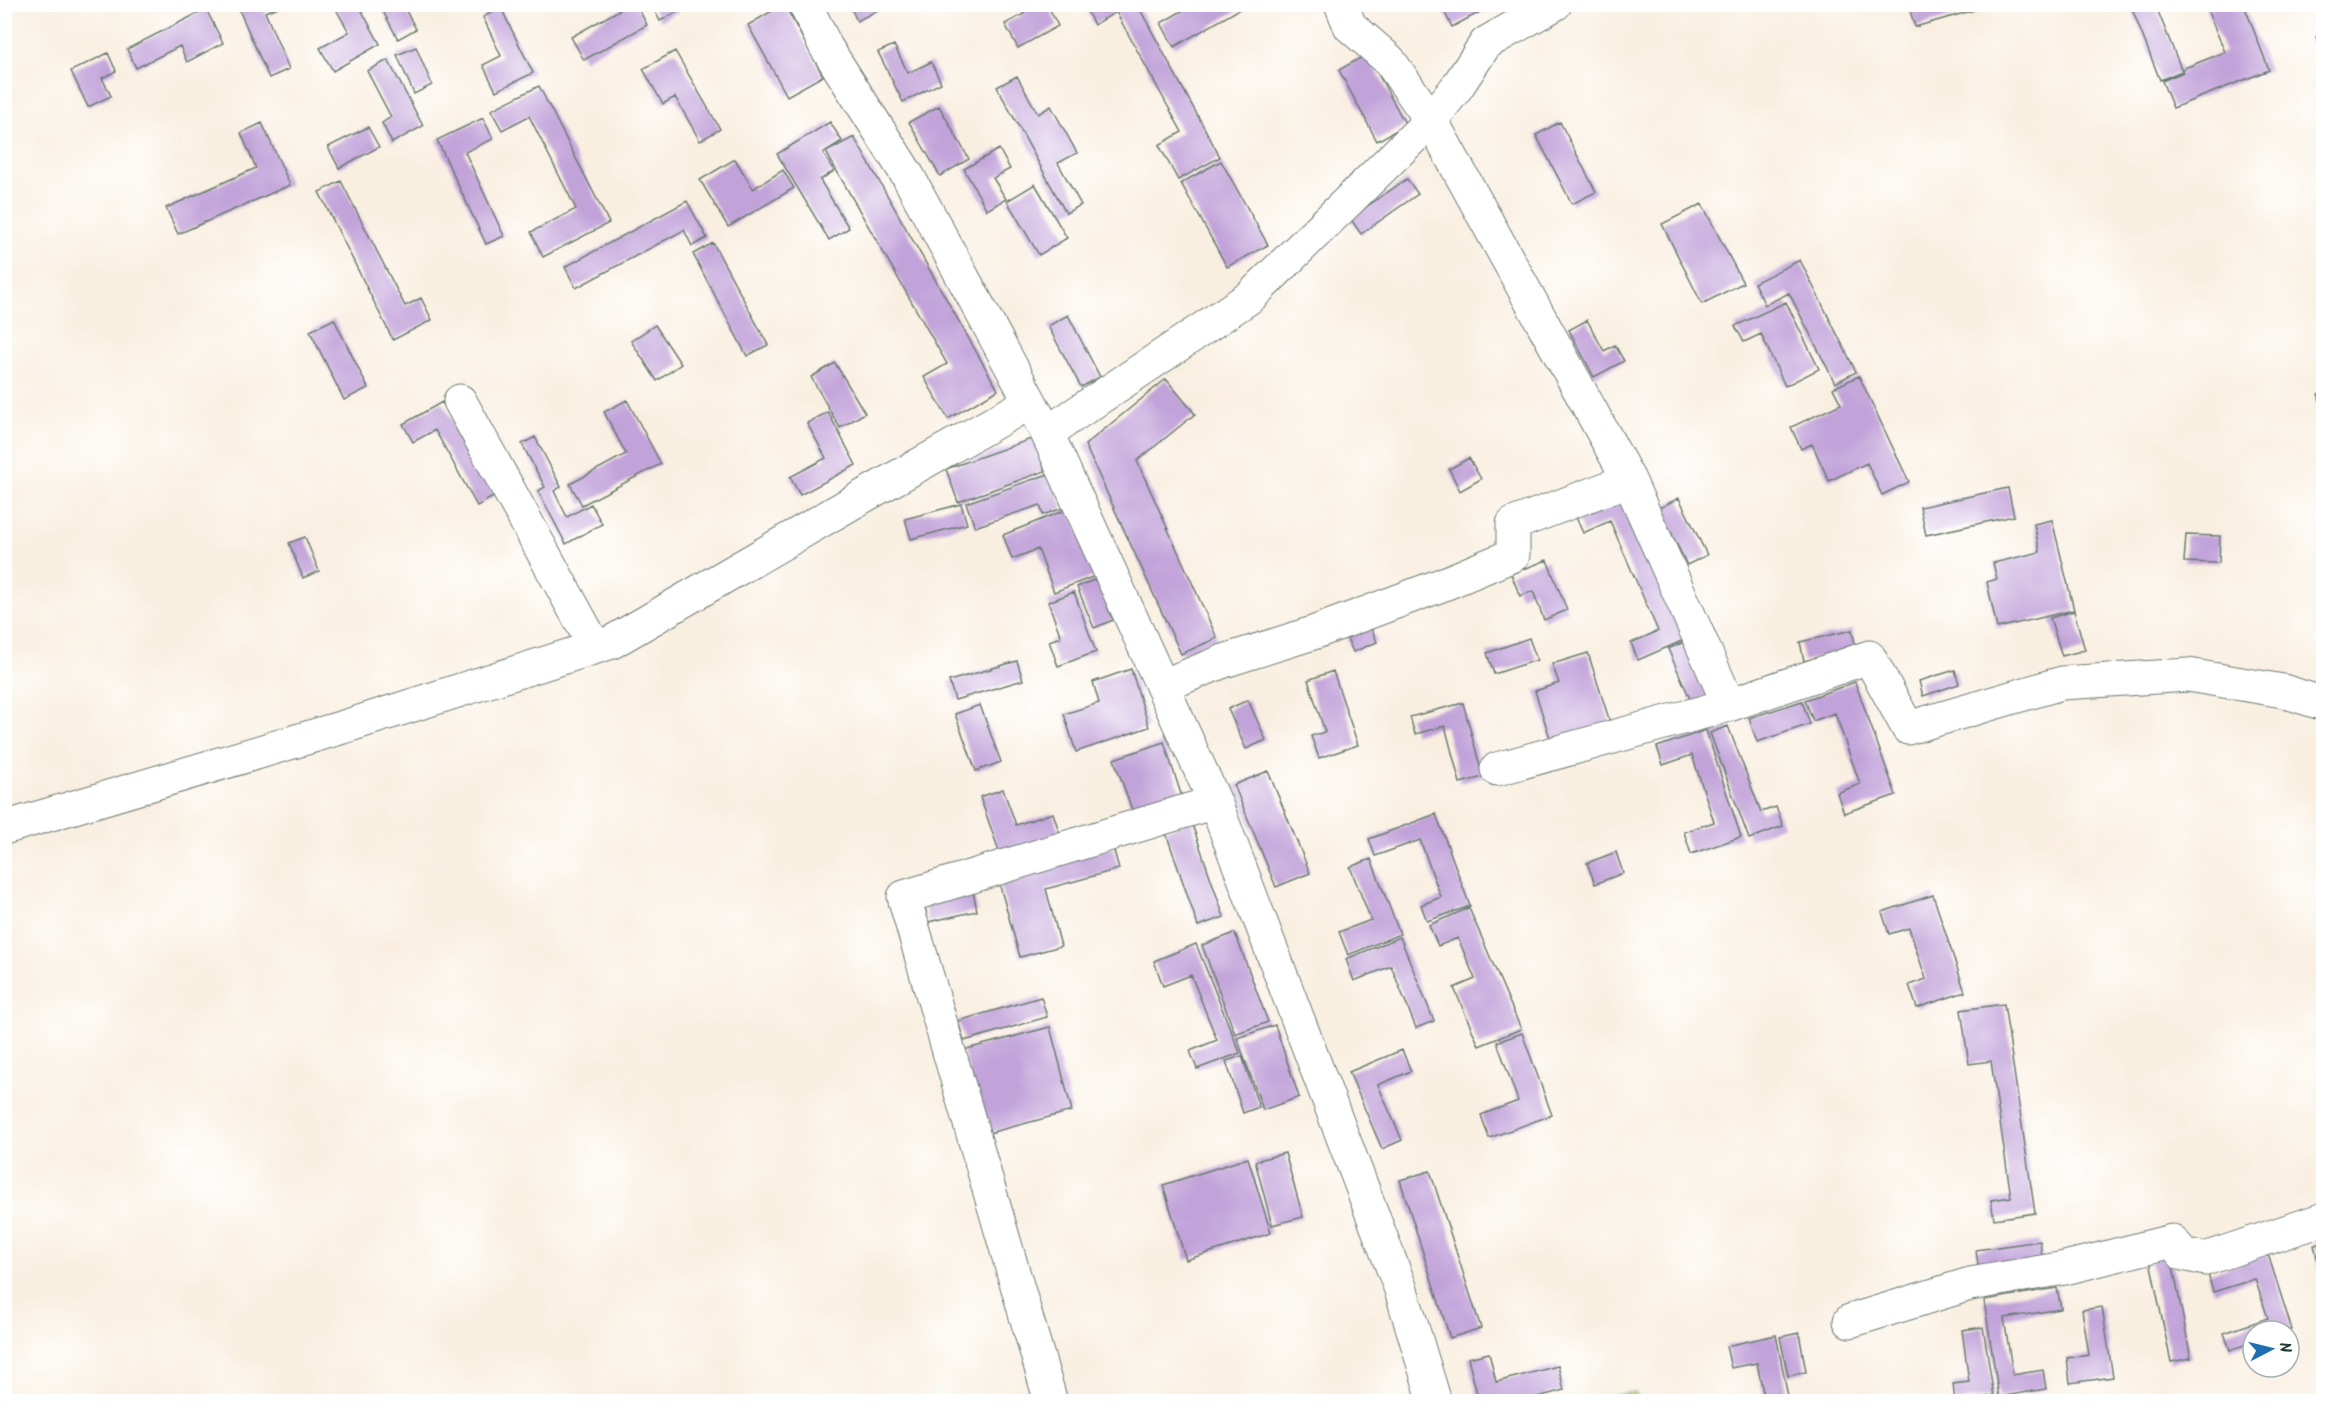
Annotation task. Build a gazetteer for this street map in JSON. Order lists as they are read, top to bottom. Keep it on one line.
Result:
{"north":"right"}
